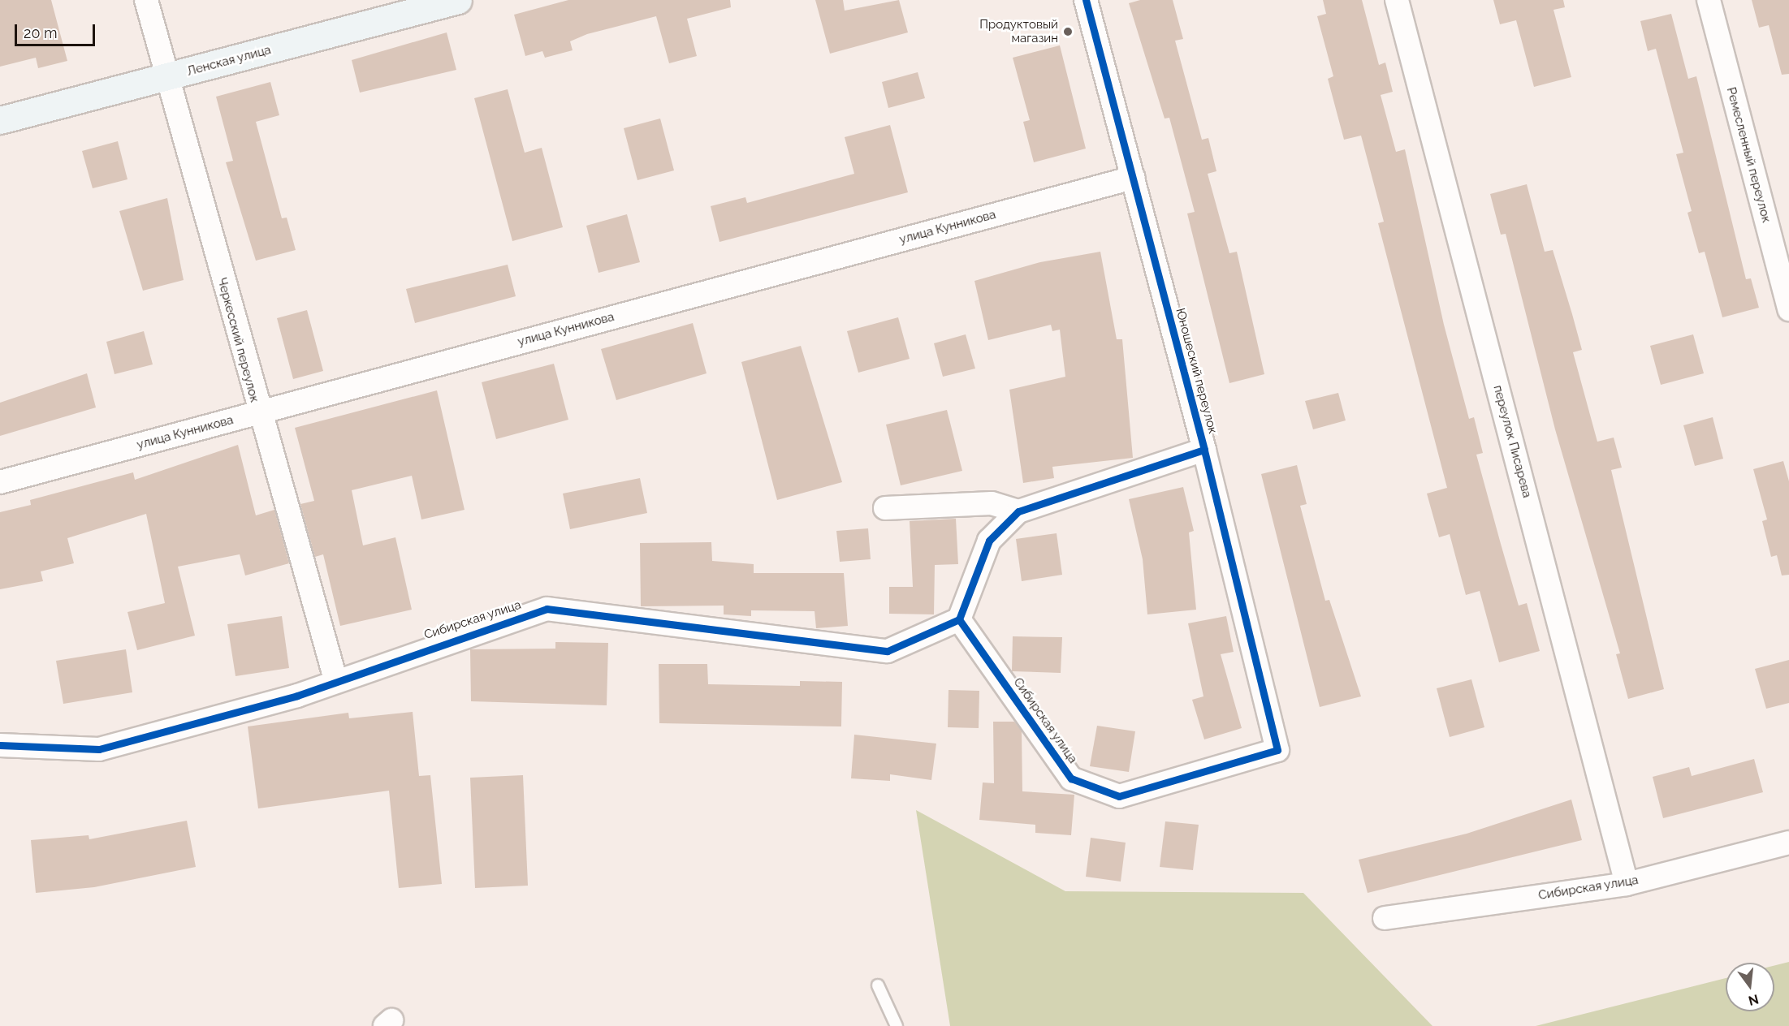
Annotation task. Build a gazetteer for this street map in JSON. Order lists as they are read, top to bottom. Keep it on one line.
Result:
{"streets":{"street":["Ленская улица","Ремесленный переулок","улица Кунникова","Черкесский переулок","Юношеский переулок","переулок Писарева","Сибирская улица"]},"crossings":[["Ленская улица","Черкесский переулок"],["улица Кунникова","Черкесский переулок"],["улица Кунникова","Юношеский переулок"],["Черкесский переулок","Сибирская улица"],["Юношеский переулок","Сибирская улица"],["переулок Писарева","Сибирская улица"]],"places":["Продуктовый магазин"],"scale_bar":"20 m","north":"bottom"}
